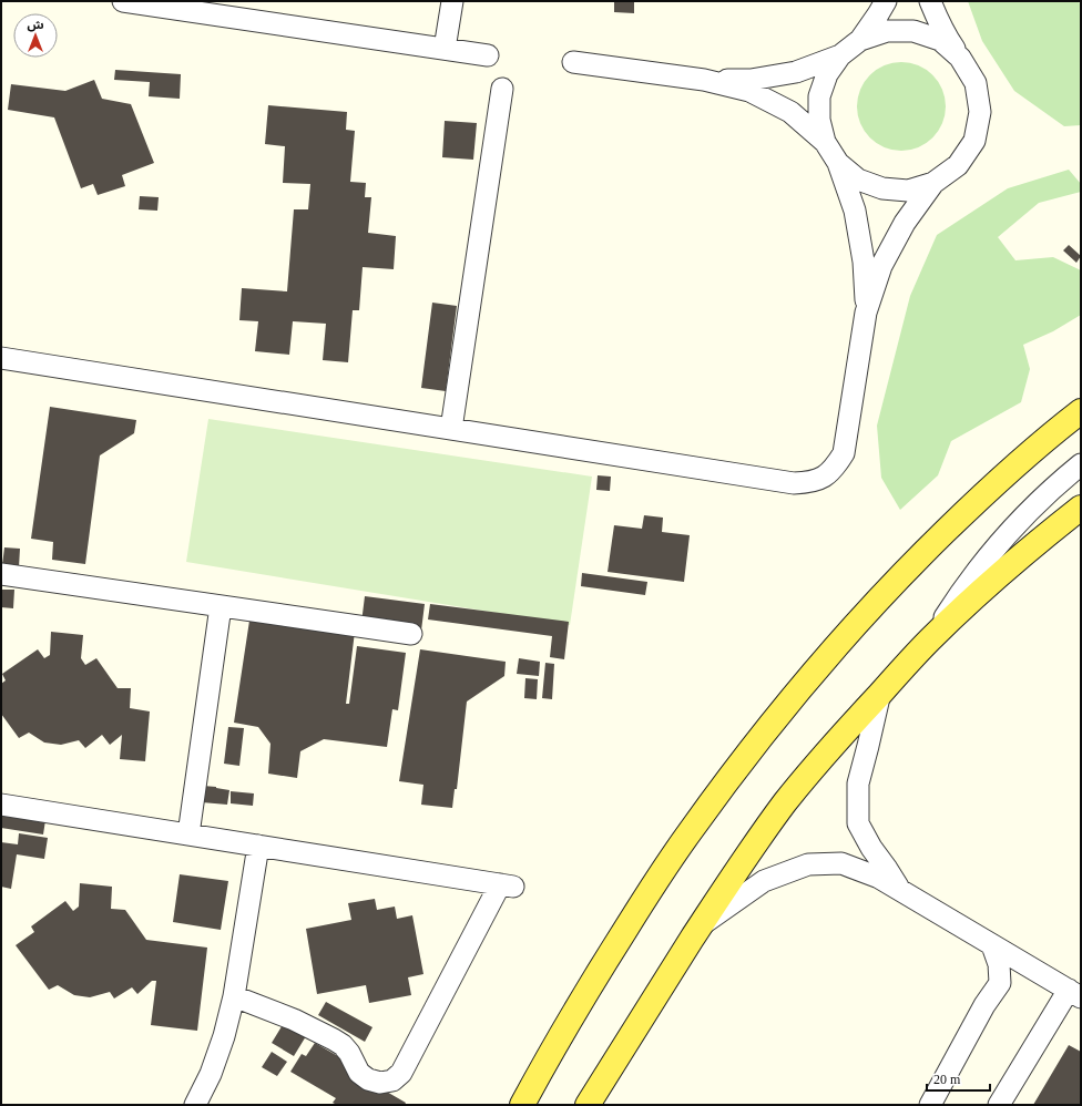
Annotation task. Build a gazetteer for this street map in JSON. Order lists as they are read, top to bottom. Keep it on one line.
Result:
{"scale_bar":"20 m","north":"top"}
